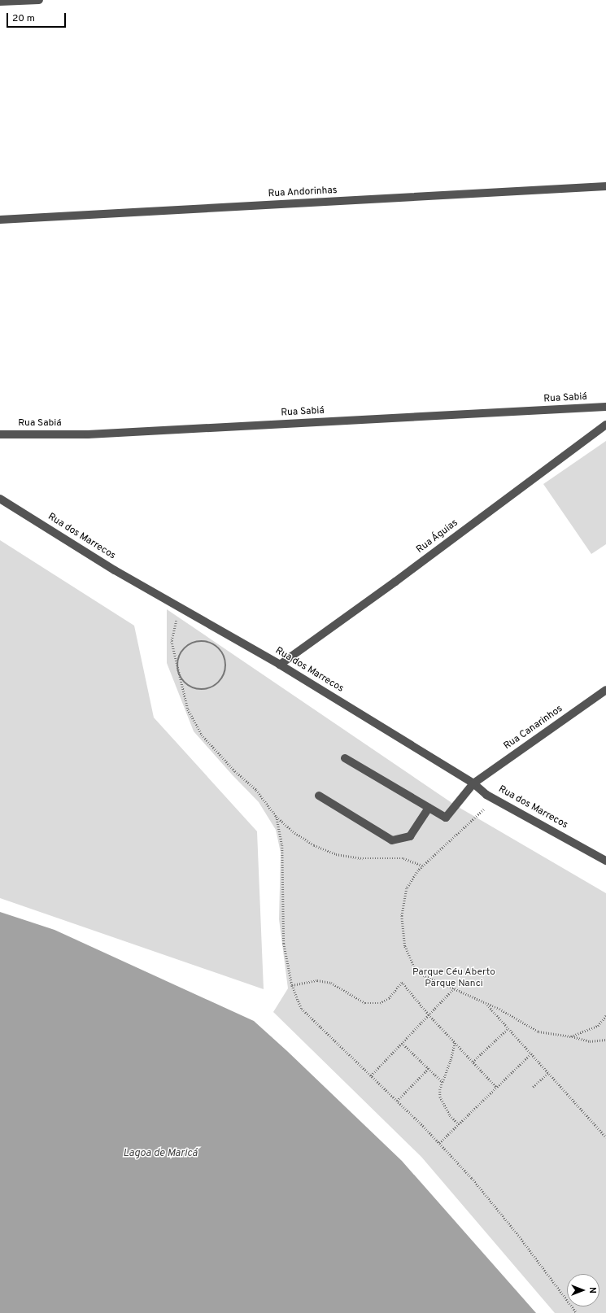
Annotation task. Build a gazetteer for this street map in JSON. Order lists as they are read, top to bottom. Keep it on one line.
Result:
{"streets":{"street":["Rua Andorinhas","Rua Sabiá","Rua dos Marrecos","Rua Águias","Rua Canarinhos"]},"crossings":[["Rua dos Marrecos","Rua Águias"],["Rua dos Marrecos","Rua Canarinhos"]],"water":["Lagoa de Maricá"],"parks":["Parque Céu Aberto Parque Nanci"],"scale_bar":"20 m","north":"right"}
